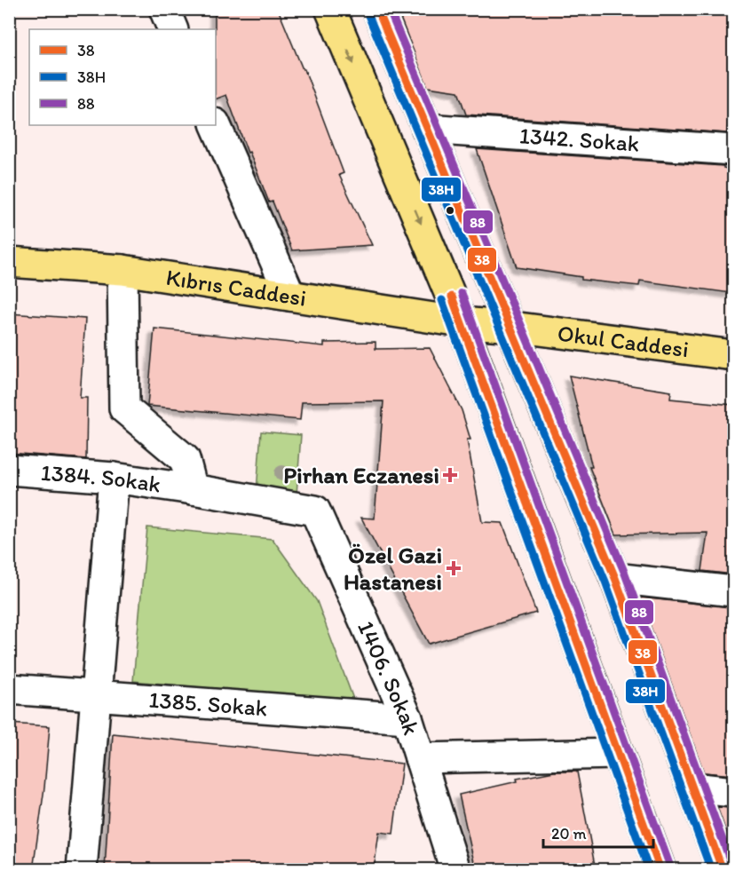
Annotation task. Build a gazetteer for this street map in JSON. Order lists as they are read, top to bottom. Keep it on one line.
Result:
{"streets":{"main road":["Kıbrıs Caddesi","Okul Caddesi"],"street":["1342. Sokak","1384. Sokak","1406. Sokak","1385. Sokak"]},"crossings":[["Kıbrıs Caddesi","Okul Caddesi"],["1384. Sokak","1406. Sokak"],["1406. Sokak","1385. Sokak"]],"places":{"health":["Pirhan Eczanesi","Özel Gazi Hastanesi"]},"lines":["transit line 38","transit line 88","transit line 38H"],"legend":["38","38H","88"],"scale_bar":"20 m"}
